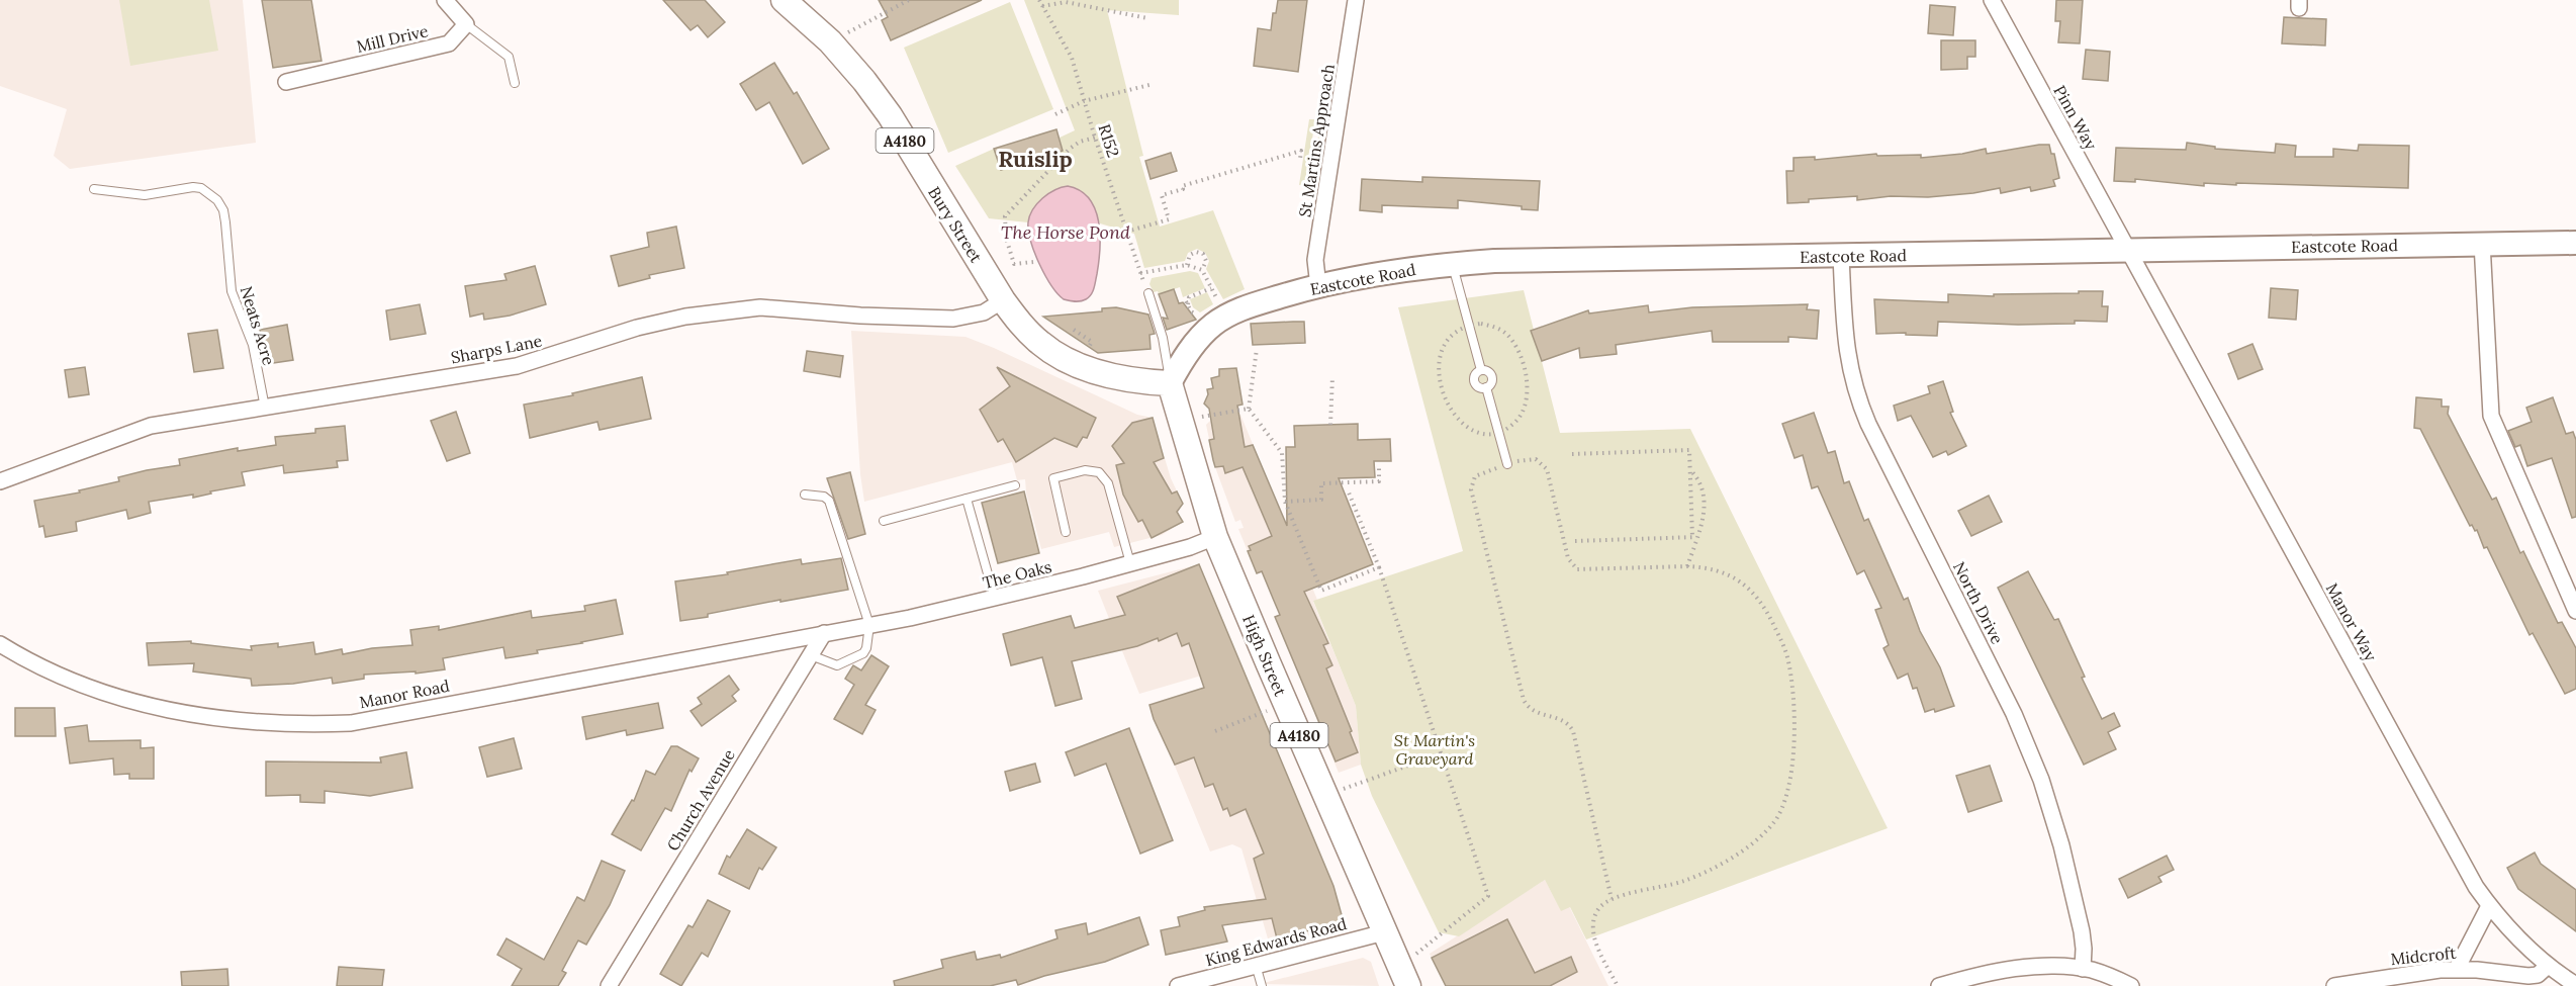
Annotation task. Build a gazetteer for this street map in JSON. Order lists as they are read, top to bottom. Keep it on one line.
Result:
{"streets":{"main road":["A4180","Bury Street","Eastcote Road","High Street"],"street":["Mill Drive","Pinn Way","St Martins Approach","Sharps Lane","The Oaks","North Drive","Manor Way","Manor Road","Church Avenue","King Edwards Road","Midcroft"],"lane":["Neats Acre"],"path":["R152"]},"crossings":[["Pinn Way","Eastcote Road"],["Pinn Way","Manor Way"],["St Martins Approach","Eastcote Road"],["Bury Street","Eastcote Road"],["Bury Street","Sharps Lane"],["Bury Street","High Street"],["Eastcote Road","North Drive"],["Eastcote Road","Manor Way"],["Eastcote Road","High Street"],["Neats Acre","Sharps Lane"],["The Oaks","High Street"],["The Oaks","Manor Road"],["The Oaks","Church Avenue"],["Manor Way","Midcroft"],["High Street","King Edwards Road"],["Manor Road","Church Avenue"]],"districts":["Ruislip"],"water":["The Horse Pond"],"parks":["St Martin's Graveyard"]}
